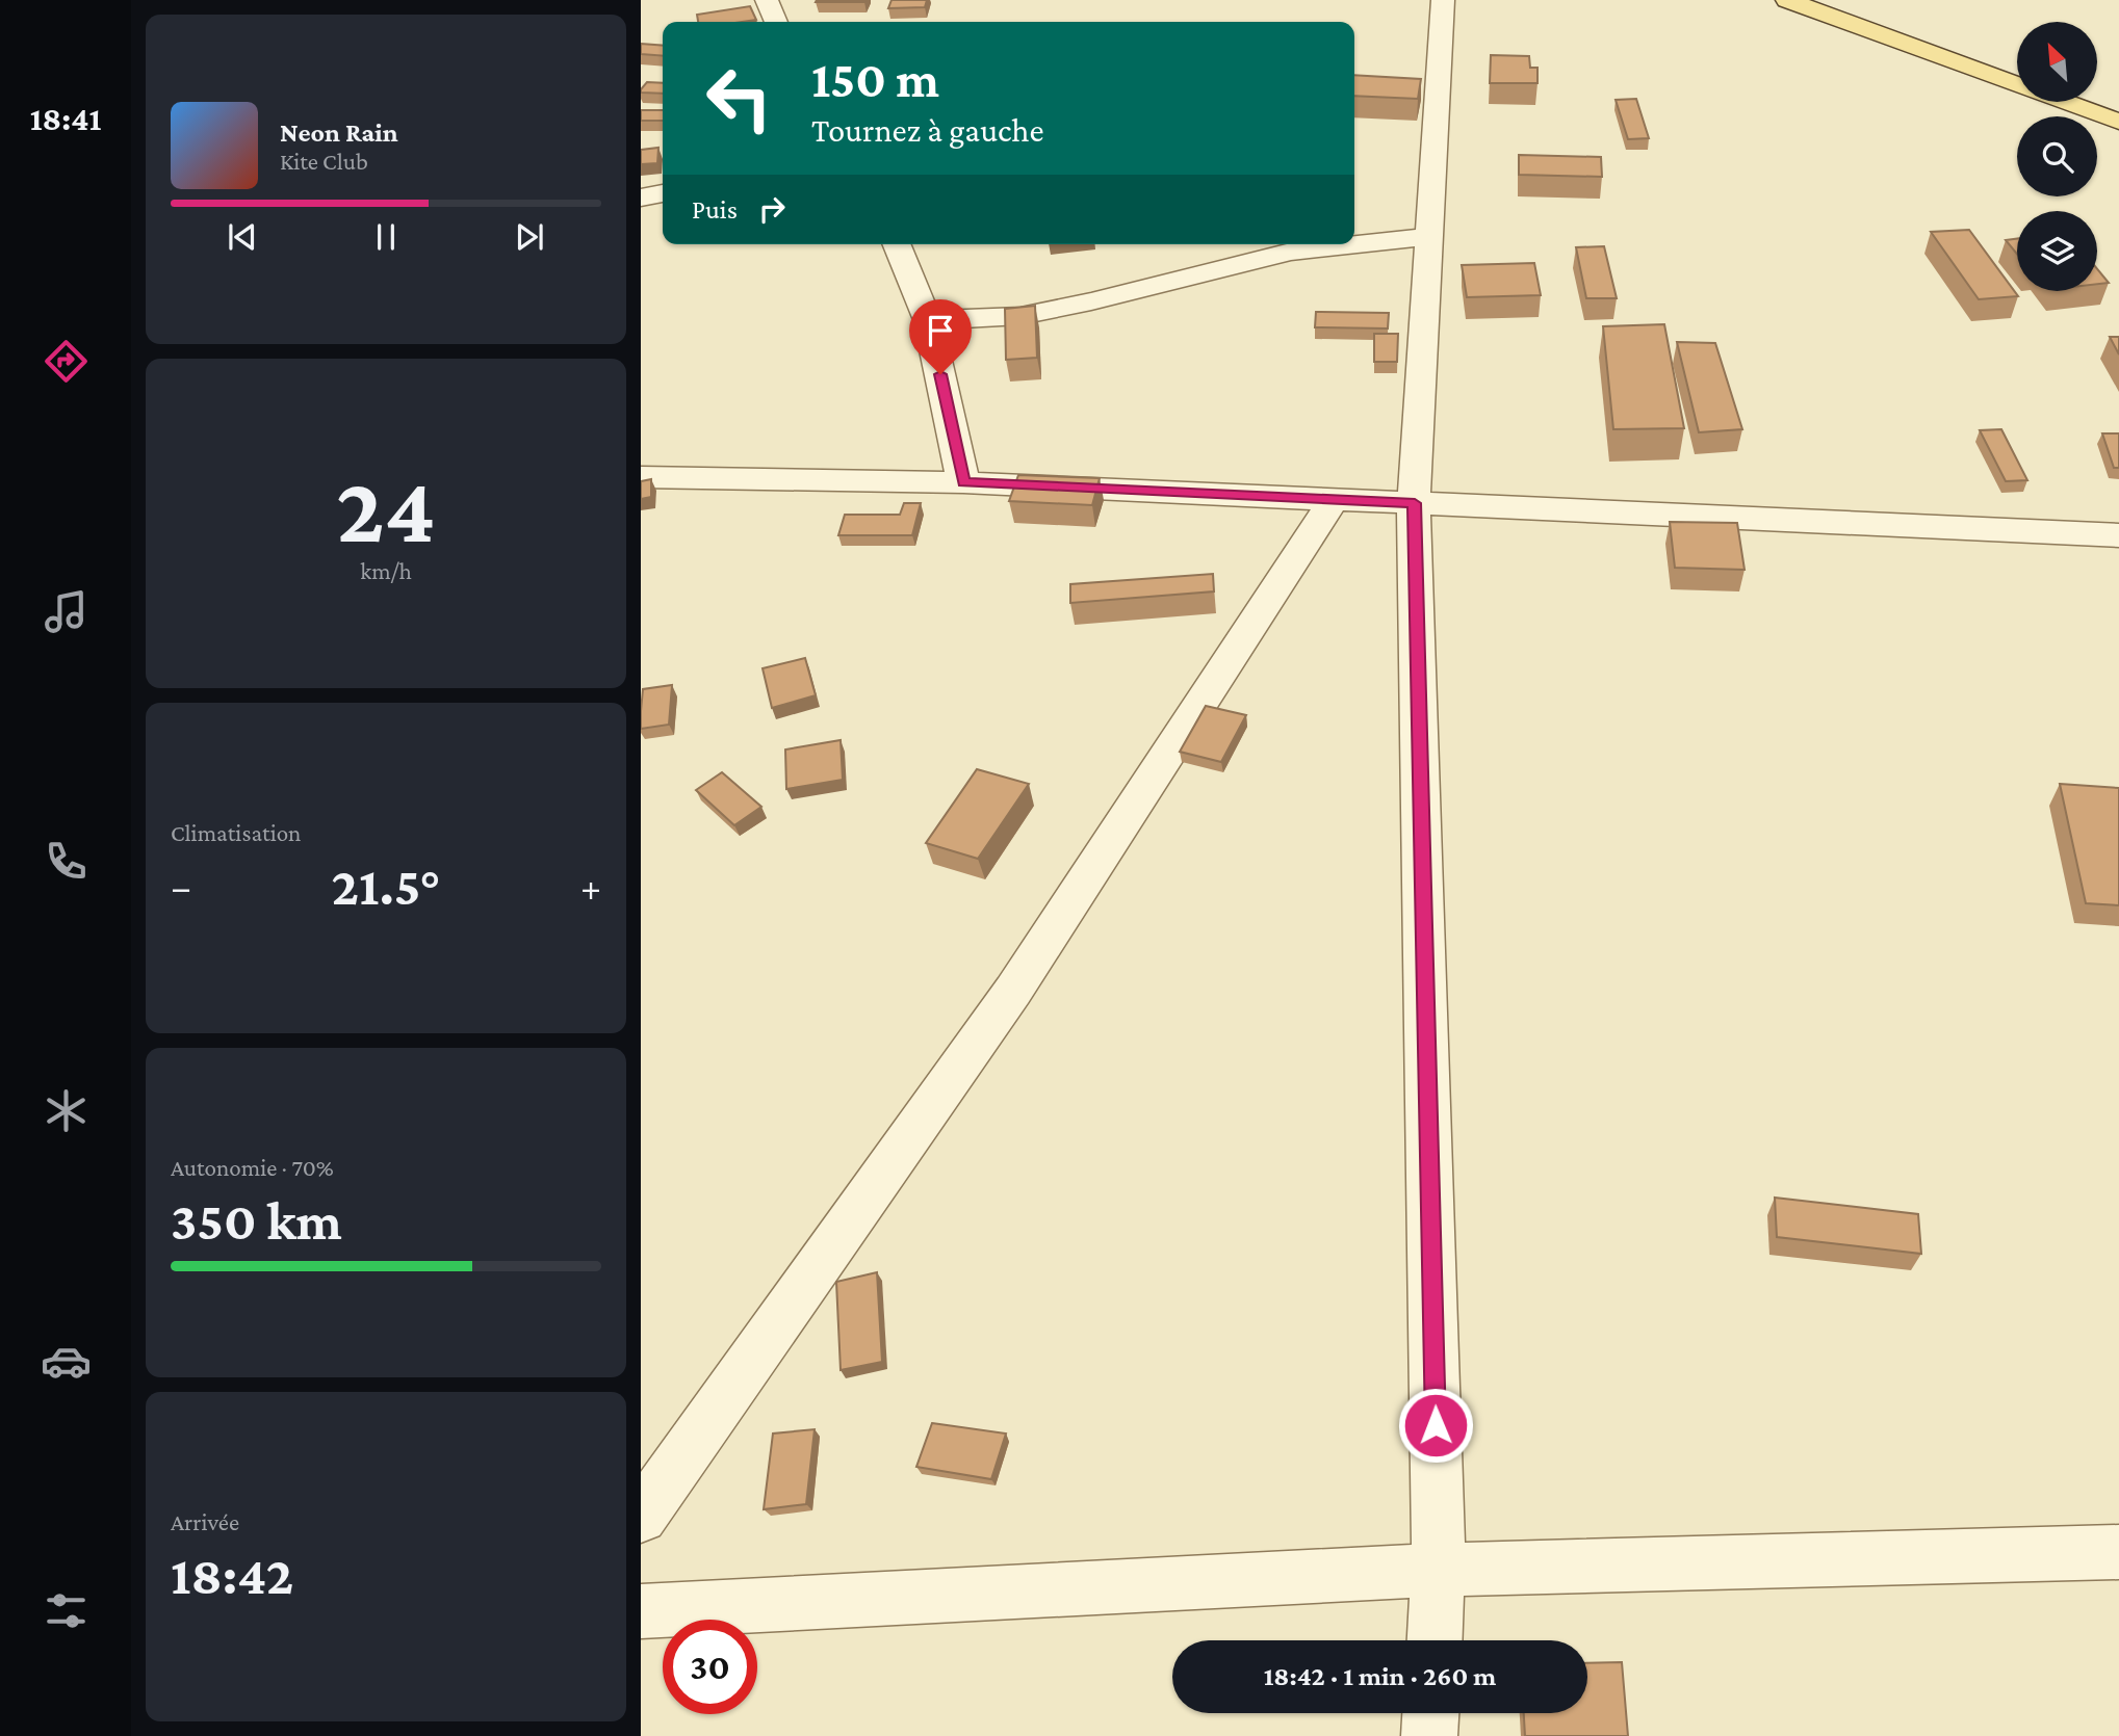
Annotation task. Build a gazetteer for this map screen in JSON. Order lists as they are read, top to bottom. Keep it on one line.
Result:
{"north":"top left","page":{"tabs":"18:41","turn":["150 m","Tournez à gauche"],"song":["Neon Rain","Kite Club"],"then":"Puis","tile":[["24","km/h"],"Climatisation",["Autonomie · 70%","350 km"],["Arrivée","18:42"]],"heat":["−","21.5°","+"],"limit":"30","trip":"18:42 · 1 min · 260 m"}}
